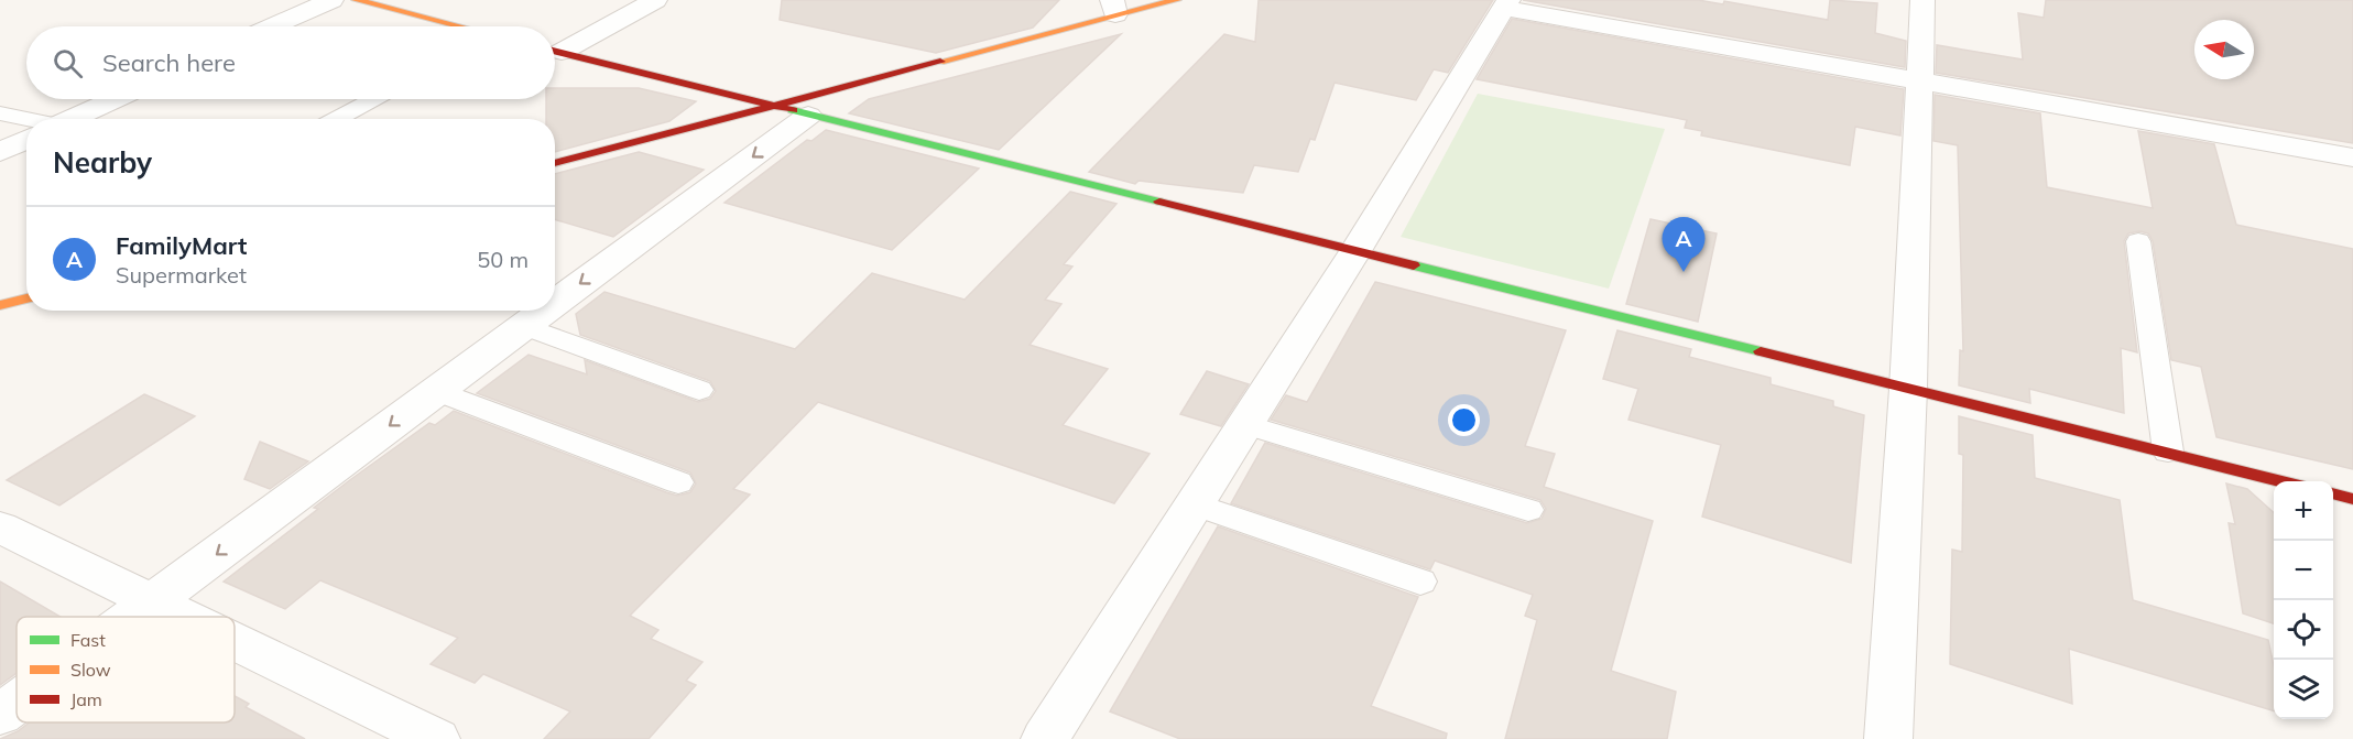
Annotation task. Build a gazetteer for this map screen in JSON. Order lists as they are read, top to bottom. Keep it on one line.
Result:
{"legend":["Fast","Slow","Jam"],"north":"left","page":{"search":"Search here","heading":"Nearby","list":[{"mark":"A","name":"FamilyMart","note":"Supermarket","value":"50 m"}],"pins":"A","map_buttons":["+","−"]}}
